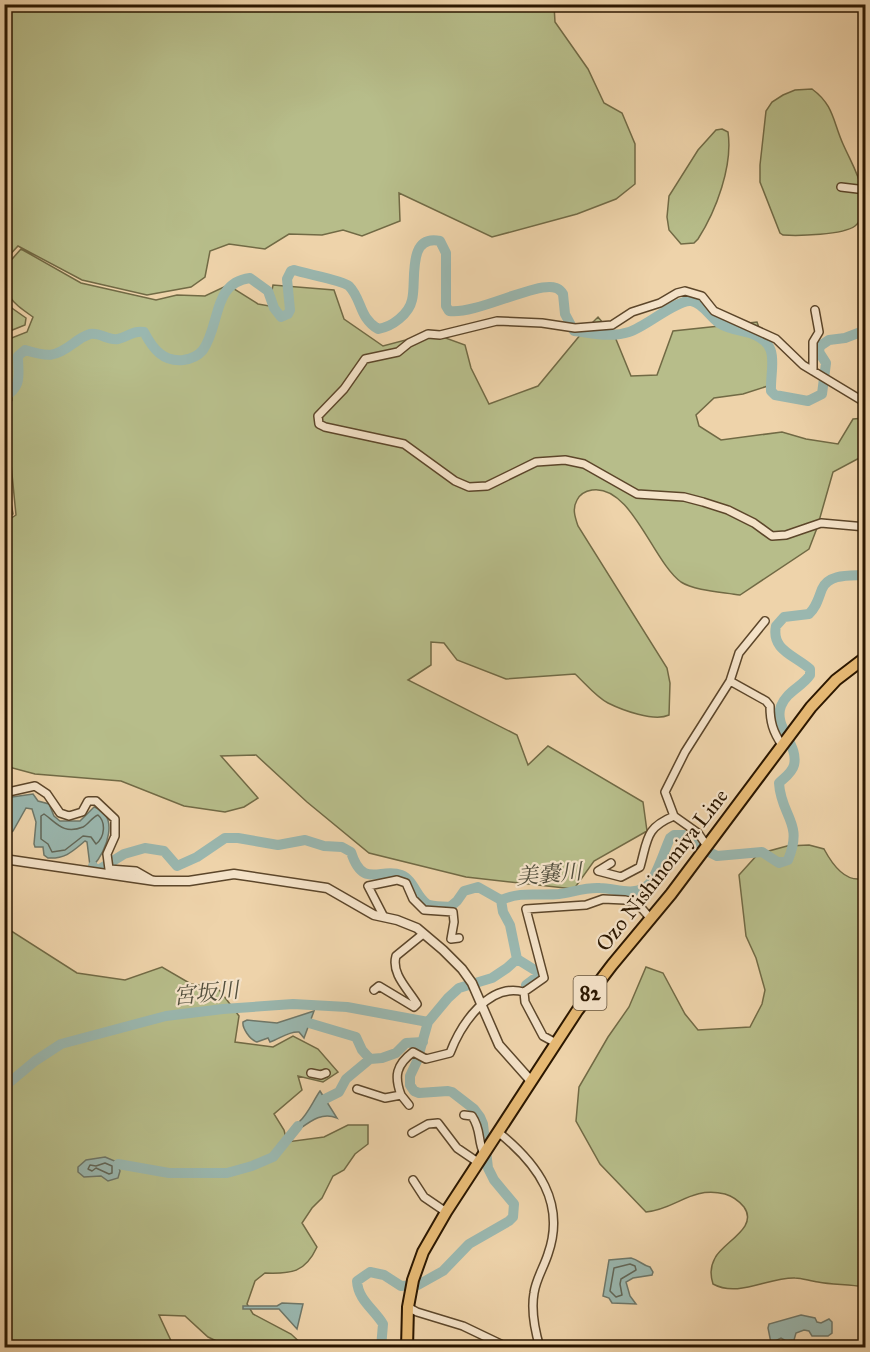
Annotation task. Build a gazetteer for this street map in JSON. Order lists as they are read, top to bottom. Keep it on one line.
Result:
{"streets":{"main road":["Ozo Nishinomiya Line","82"]},"water":["美嚢川","宮坂川"]}
